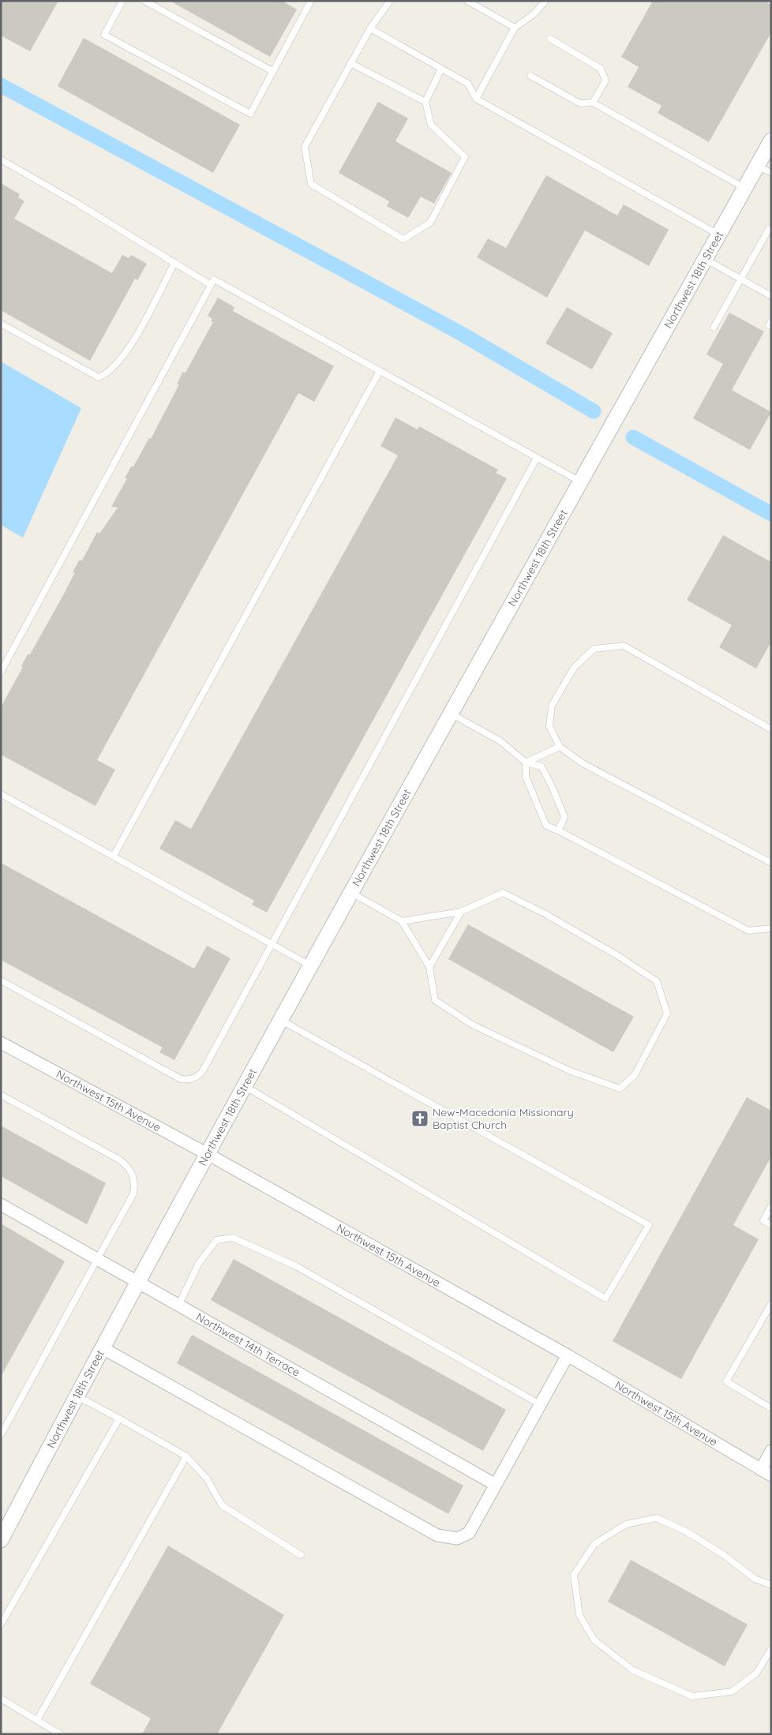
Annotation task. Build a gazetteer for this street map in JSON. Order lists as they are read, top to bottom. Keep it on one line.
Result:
{"streets":{"street":["Northwest 18th Street","Northwest 15th Avenue","Northwest 14th Terrace"]},"crossings":[["Northwest 18th Street","Northwest 15th Avenue"],["Northwest 18th Street","Northwest 14th Terrace"]],"places":{"church":["New-Macedonia Missionary Baptist Church"]}}
